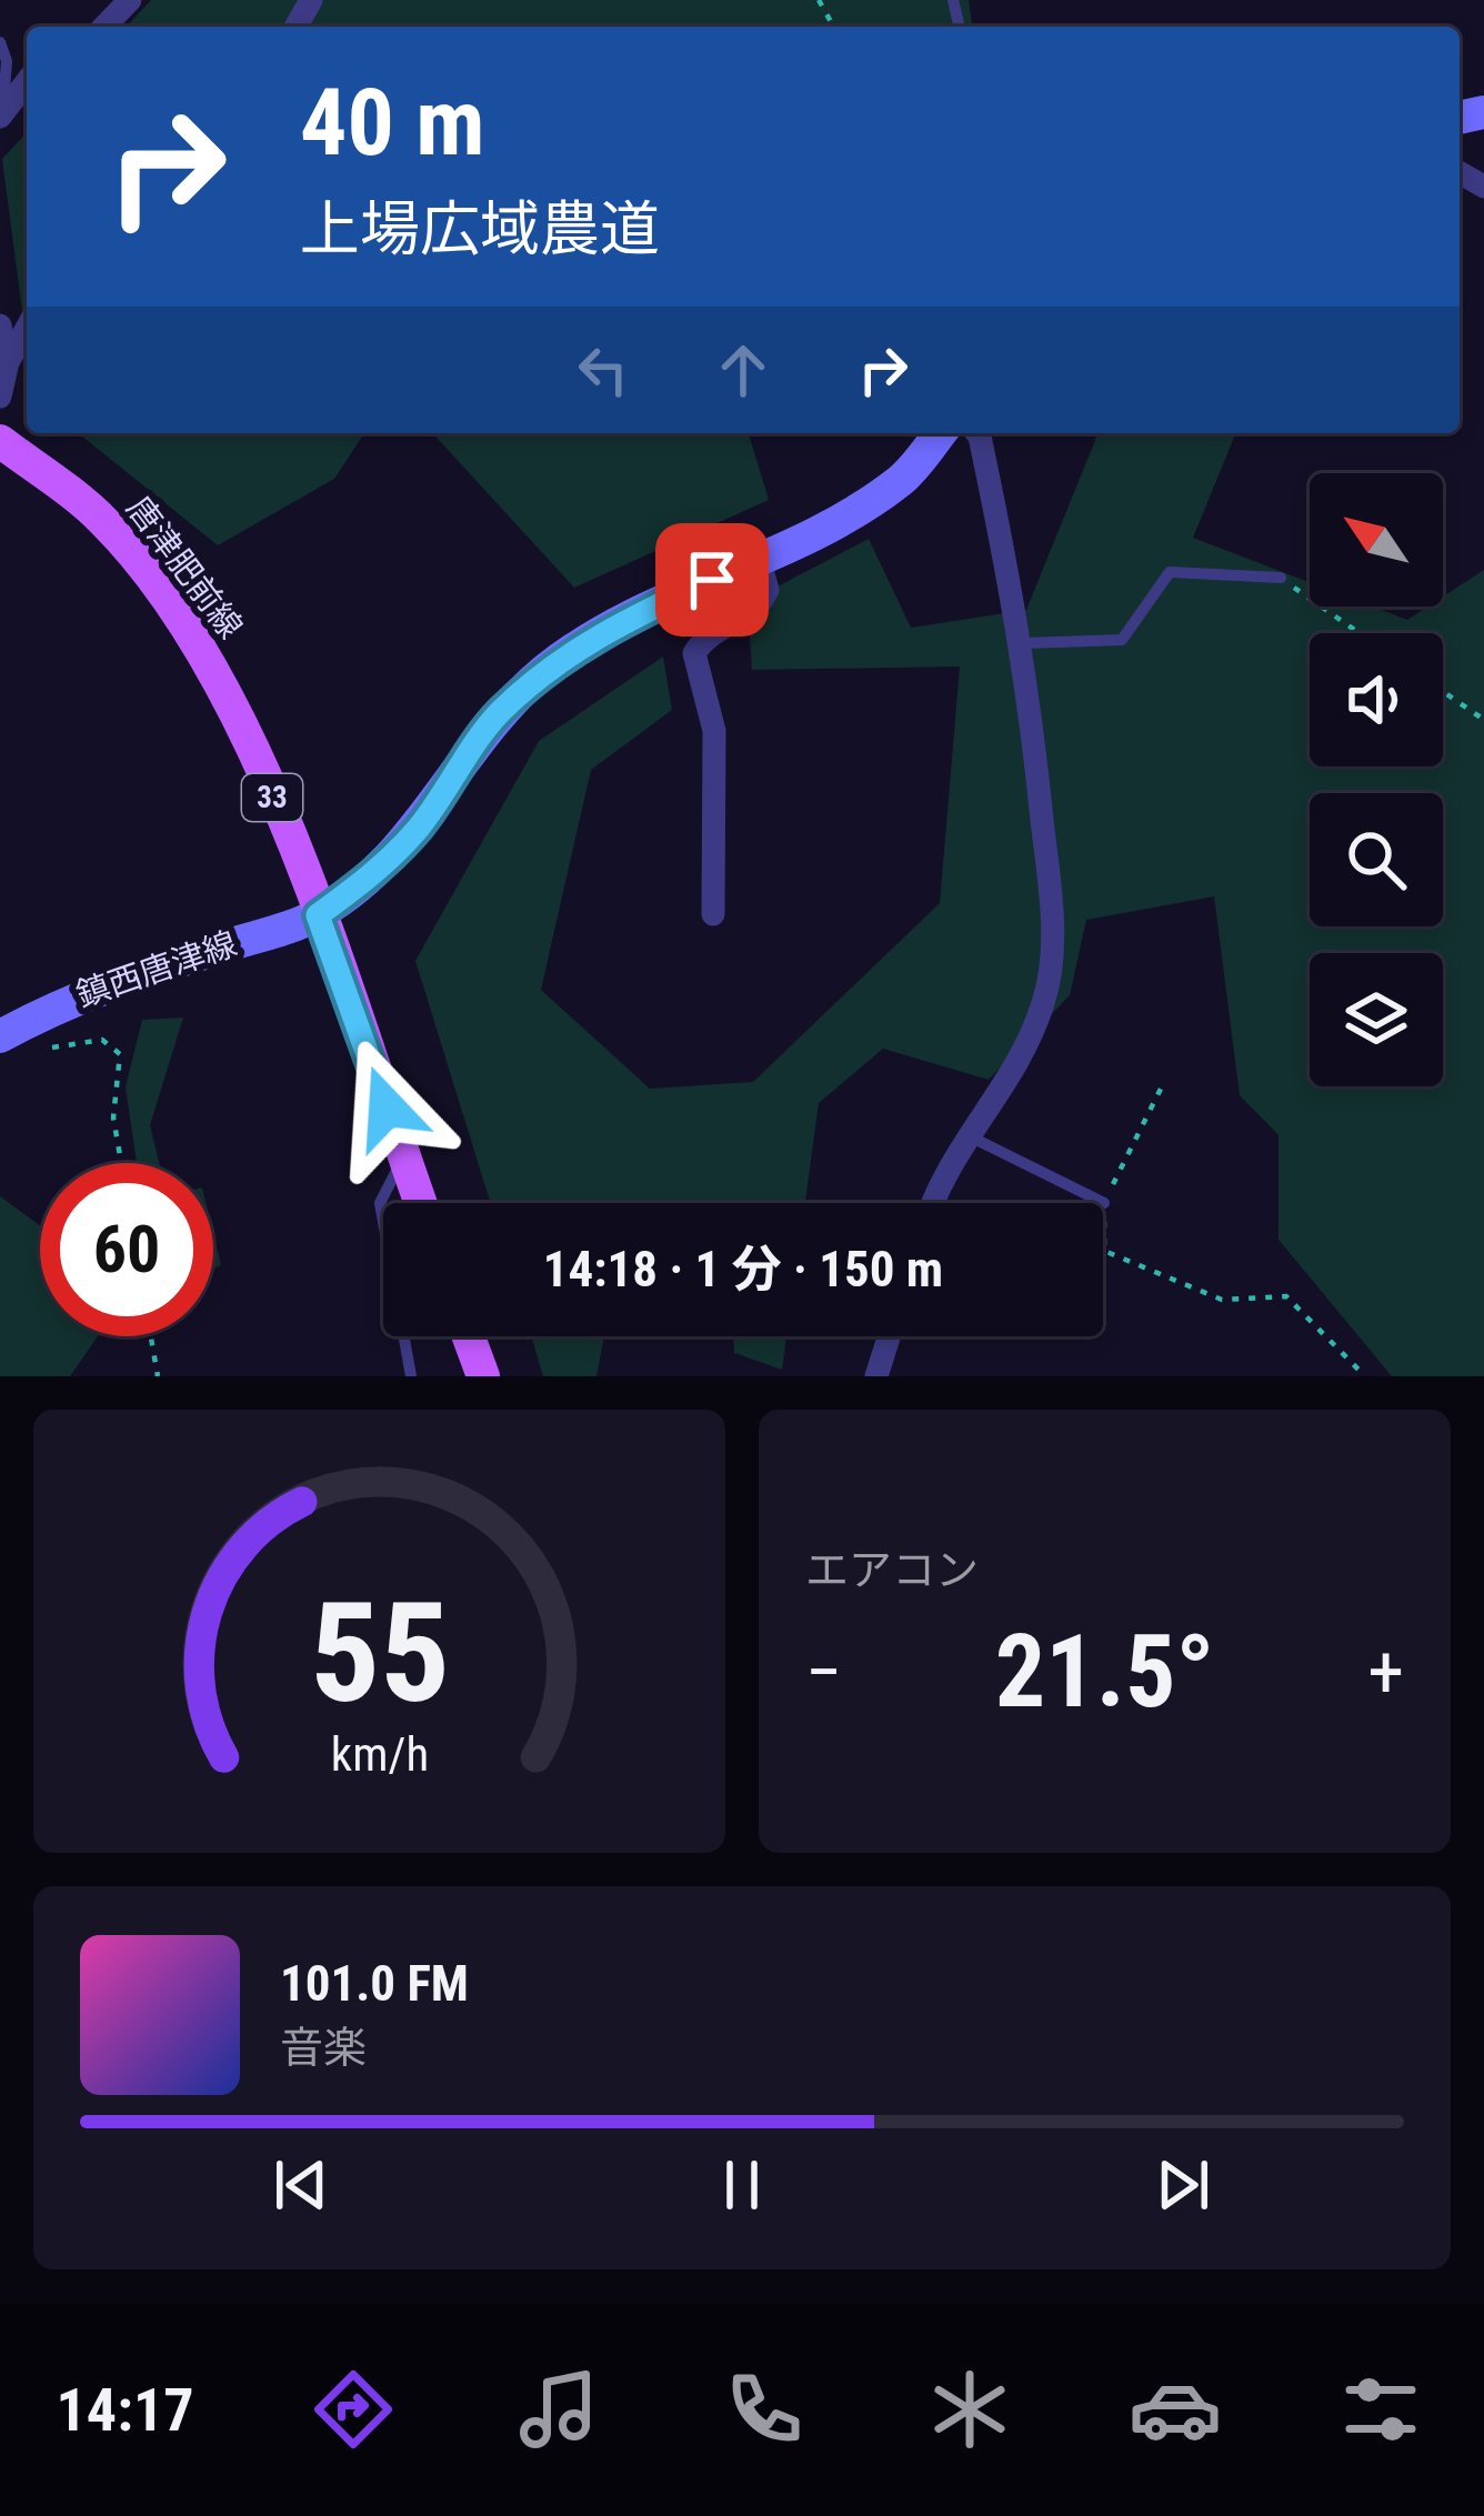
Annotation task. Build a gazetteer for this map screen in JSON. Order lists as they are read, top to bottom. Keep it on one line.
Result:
{"streets":{"main road":["唐津肥前線","33"],"street":["鎮西唐津線"]},"crossings":[["唐津肥前線","鎮西唐津線"]],"north":"top left","page":{"turn":["40 m","上場広域農道"],"limit":"60","trip":"14:18 · 1 分 · 150 m","tile":"エアコン","heat":["−","21.5°","+"],"song":["101.0 FM","音楽"],"tabs":"14:17","gauge":["55","km/h"]}}
